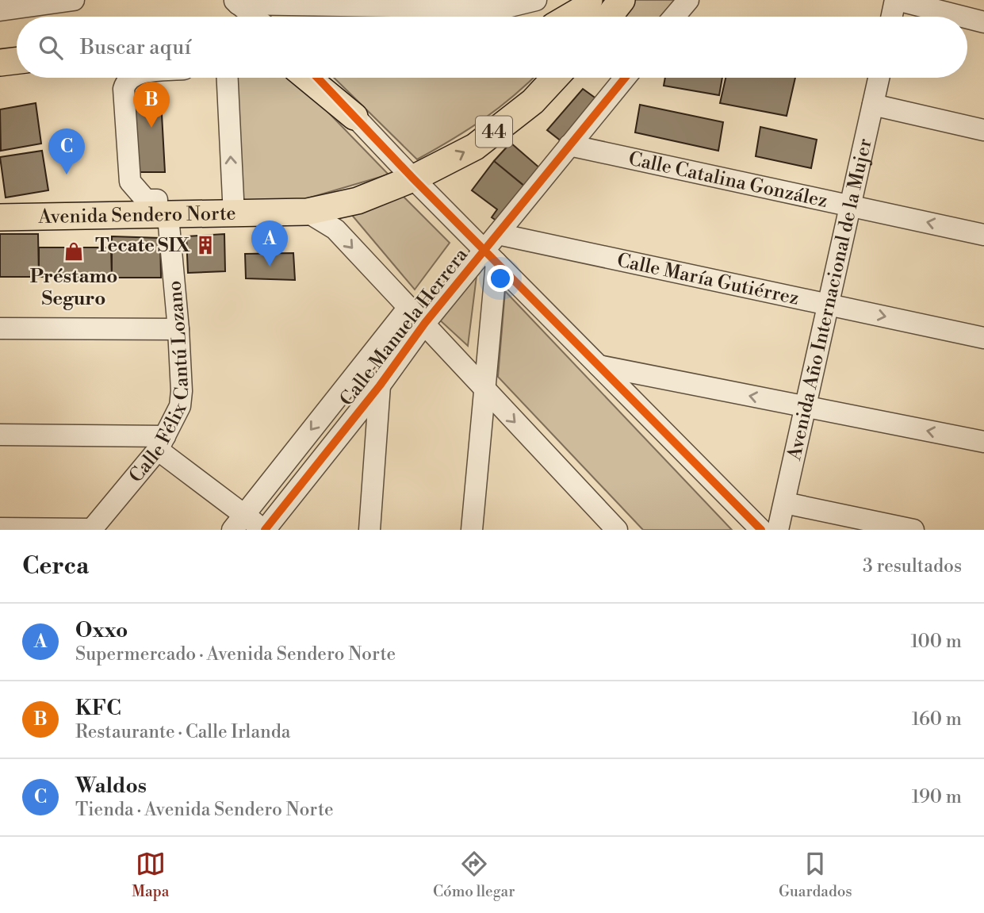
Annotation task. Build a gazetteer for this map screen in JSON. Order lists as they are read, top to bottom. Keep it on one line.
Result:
{"streets":{"main road":["44","Avenida Sendero Norte"],"street":["Calle Catalina González","Calle María Gutiérrez","Avenida Año Internacional de la Mujer","Calle Manuela Herrera","Calle Félix Cantú Lozano"]},"crossings":[["44","Avenida Sendero Norte"],["Calle Catalina González","Avenida Año Internacional de la Mujer"],["Calle Catalina González","Calle Manuela Herrera"],["Avenida Sendero Norte","Calle Félix Cantú Lozano"],["Calle María Gutiérrez","Avenida Año Internacional de la Mujer"],["Calle María Gutiérrez","Calle Manuela Herrera"]],"places":{"building":["Tecate SIX"],"shop":["Préstamo Seguro"]},"page":{"search":"Buscar aquí","pins":["B","C","A"],"heading":["Cerca","3 resultados"],"list":[{"mark":"A","name":"Oxxo","note":"Supermercado · Avenida Sendero Norte","value":"100 m"},{"mark":"B","name":"KFC","note":"Restaurante · Calle Irlanda","value":"160 m"},{"mark":"C","name":"Waldos","note":"Tienda · Avenida Sendero Norte","value":"190 m"}],"nav":["Mapa","Cómo llegar","Guardados"]}}
